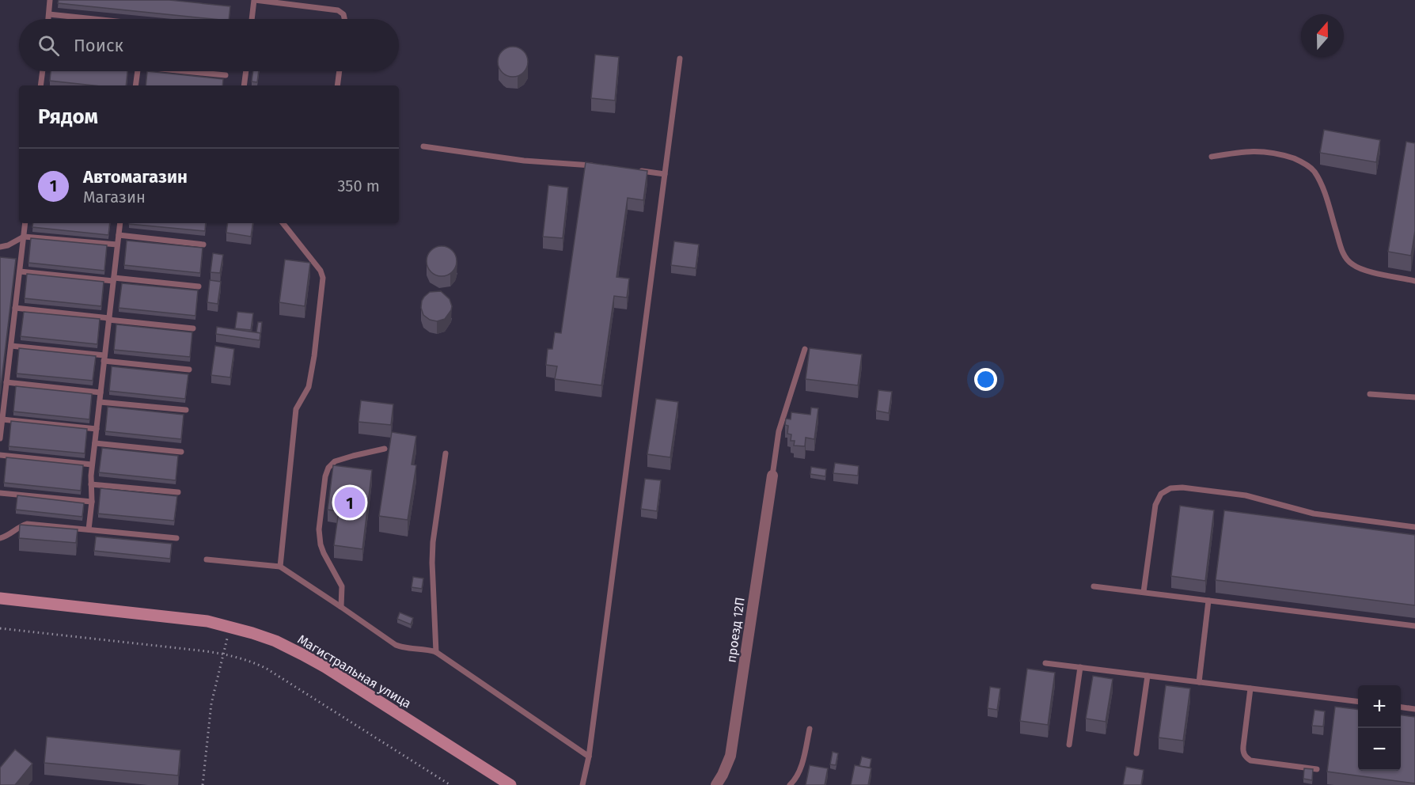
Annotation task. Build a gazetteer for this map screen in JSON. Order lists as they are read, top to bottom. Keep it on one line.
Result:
{"streets":{"main road":["Магистральная улица"],"street":["проезд 12П"]},"north":"top","page":{"search":"Поиск","heading":"Рядом","list":[{"mark":"1","name":"Автомагазин","note":"Магазин","value":"350 m"}],"pins":"1","map_buttons":["+","−"]}}
